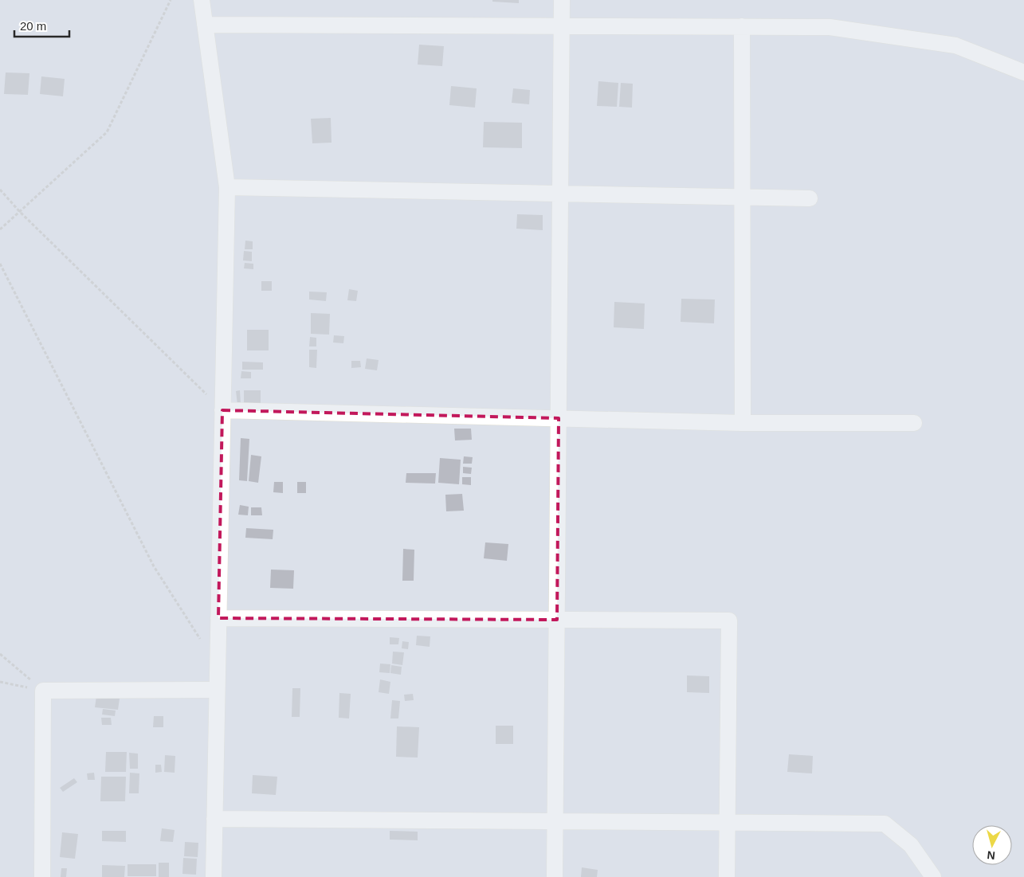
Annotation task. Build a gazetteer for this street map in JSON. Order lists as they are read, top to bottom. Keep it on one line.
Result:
{"scale_bar":"20 m","north":"bottom"}
